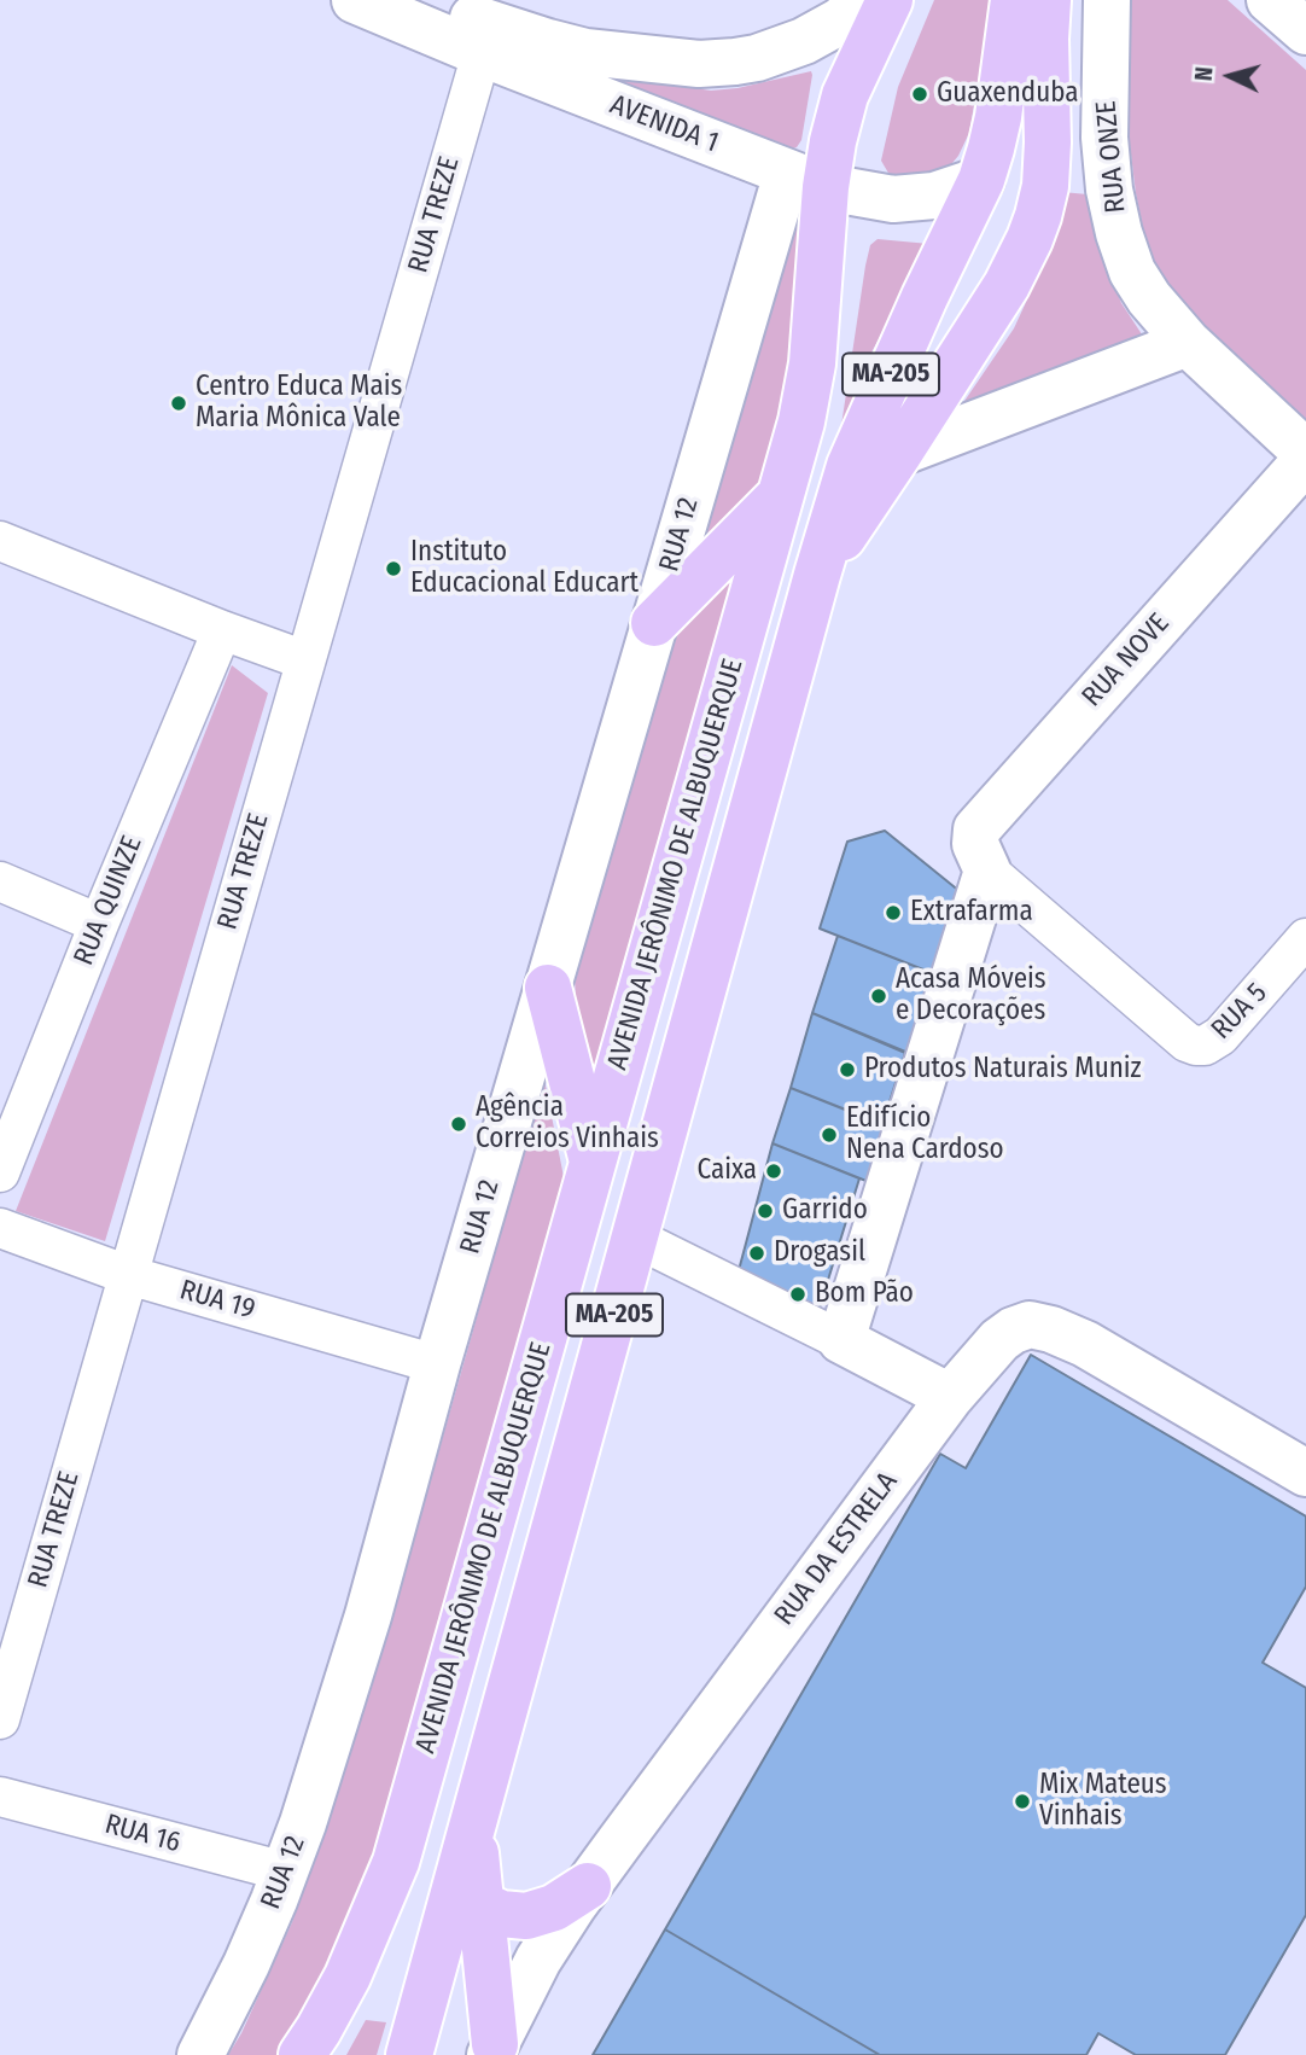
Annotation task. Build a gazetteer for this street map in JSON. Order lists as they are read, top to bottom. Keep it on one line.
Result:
{"streets":{"main road":["MA-205","AVENIDA JERÔNIMO DE ALBUQUERQUE"],"street":["AVENIDA 1","RUA ONZE","RUA TREZE","RUA 12","RUA NOVE","RUA QUINZE","RUA 5","RUA 19","RUA DA ESTRELA","RUA 16"]},"crossings":[["AVENIDA 1","RUA TREZE"],["AVENIDA 1","RUA 12"],["AVENIDA 1","AVENIDA JERÔNIMO DE ALBUQUERQUE"],["RUA TREZE","RUA 19"],["RUA 12","AVENIDA JERÔNIMO DE ALBUQUERQUE"],["RUA 12","RUA 19"],["RUA 12","RUA 16"],["RUA NOVE","RUA 5"]],"places":["Guaxenduba","Centro Educa Mais Maria Mônica Vale","Instituto Educacional Educart","Extrafarma","Acasa Móveis e Decorações","Produtos Naturais Muniz","Agência Correios Vinhais","Edifício Nena Cardoso","Caixa","Garrido","Drogasil","Bom Pão","Mix Mateus Vinhais"],"north":"left"}
